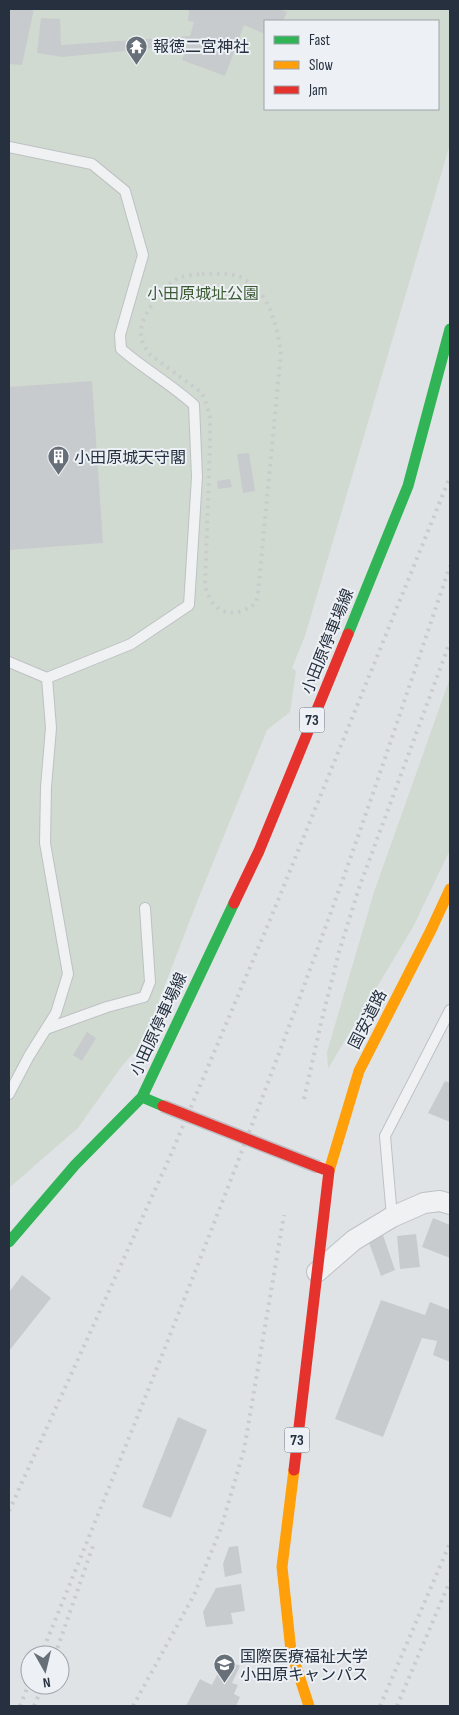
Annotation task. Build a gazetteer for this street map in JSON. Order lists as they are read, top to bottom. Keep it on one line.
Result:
{"streets":{"main road":["小田原停車場線","73","国安道路"]},"crossings":[["小田原停車場線","73"],["小田原停車場線","国安道路"],["73","国安道路"]],"parks":["小田原城址公園"],"places":{"temple":["報徳二宮神社"],"building":["小田原城天守閣"],"school or university":["国際医療福祉大学 小田原キャンパス"]},"legend":["Fast","Slow","Jam"],"north":"bottom"}
